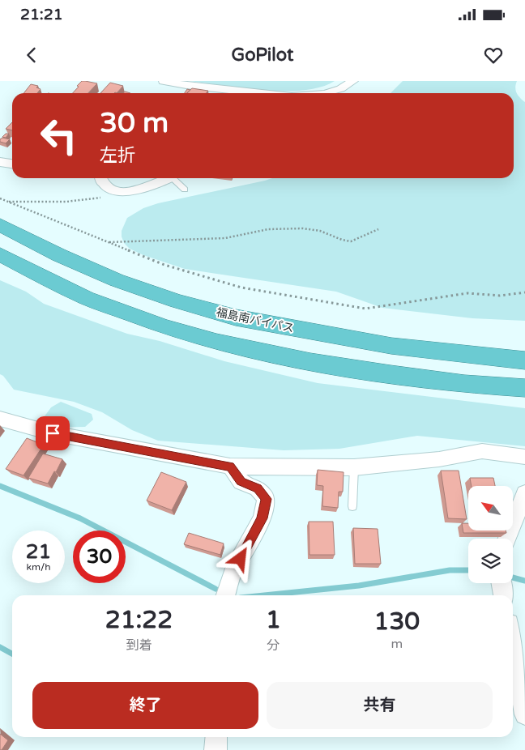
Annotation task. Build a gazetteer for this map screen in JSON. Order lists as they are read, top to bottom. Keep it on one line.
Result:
{"streets":{"highway":["福島南バイパス"]},"north":"top left","page":{"status":"21:21","header":"GoPilot","turn":["30 m","左折"],"speed":"21 km/h","limit":"30","eta":["21:22","到着","1","分","130","m"],"buttons":["終了","共有"]}}
